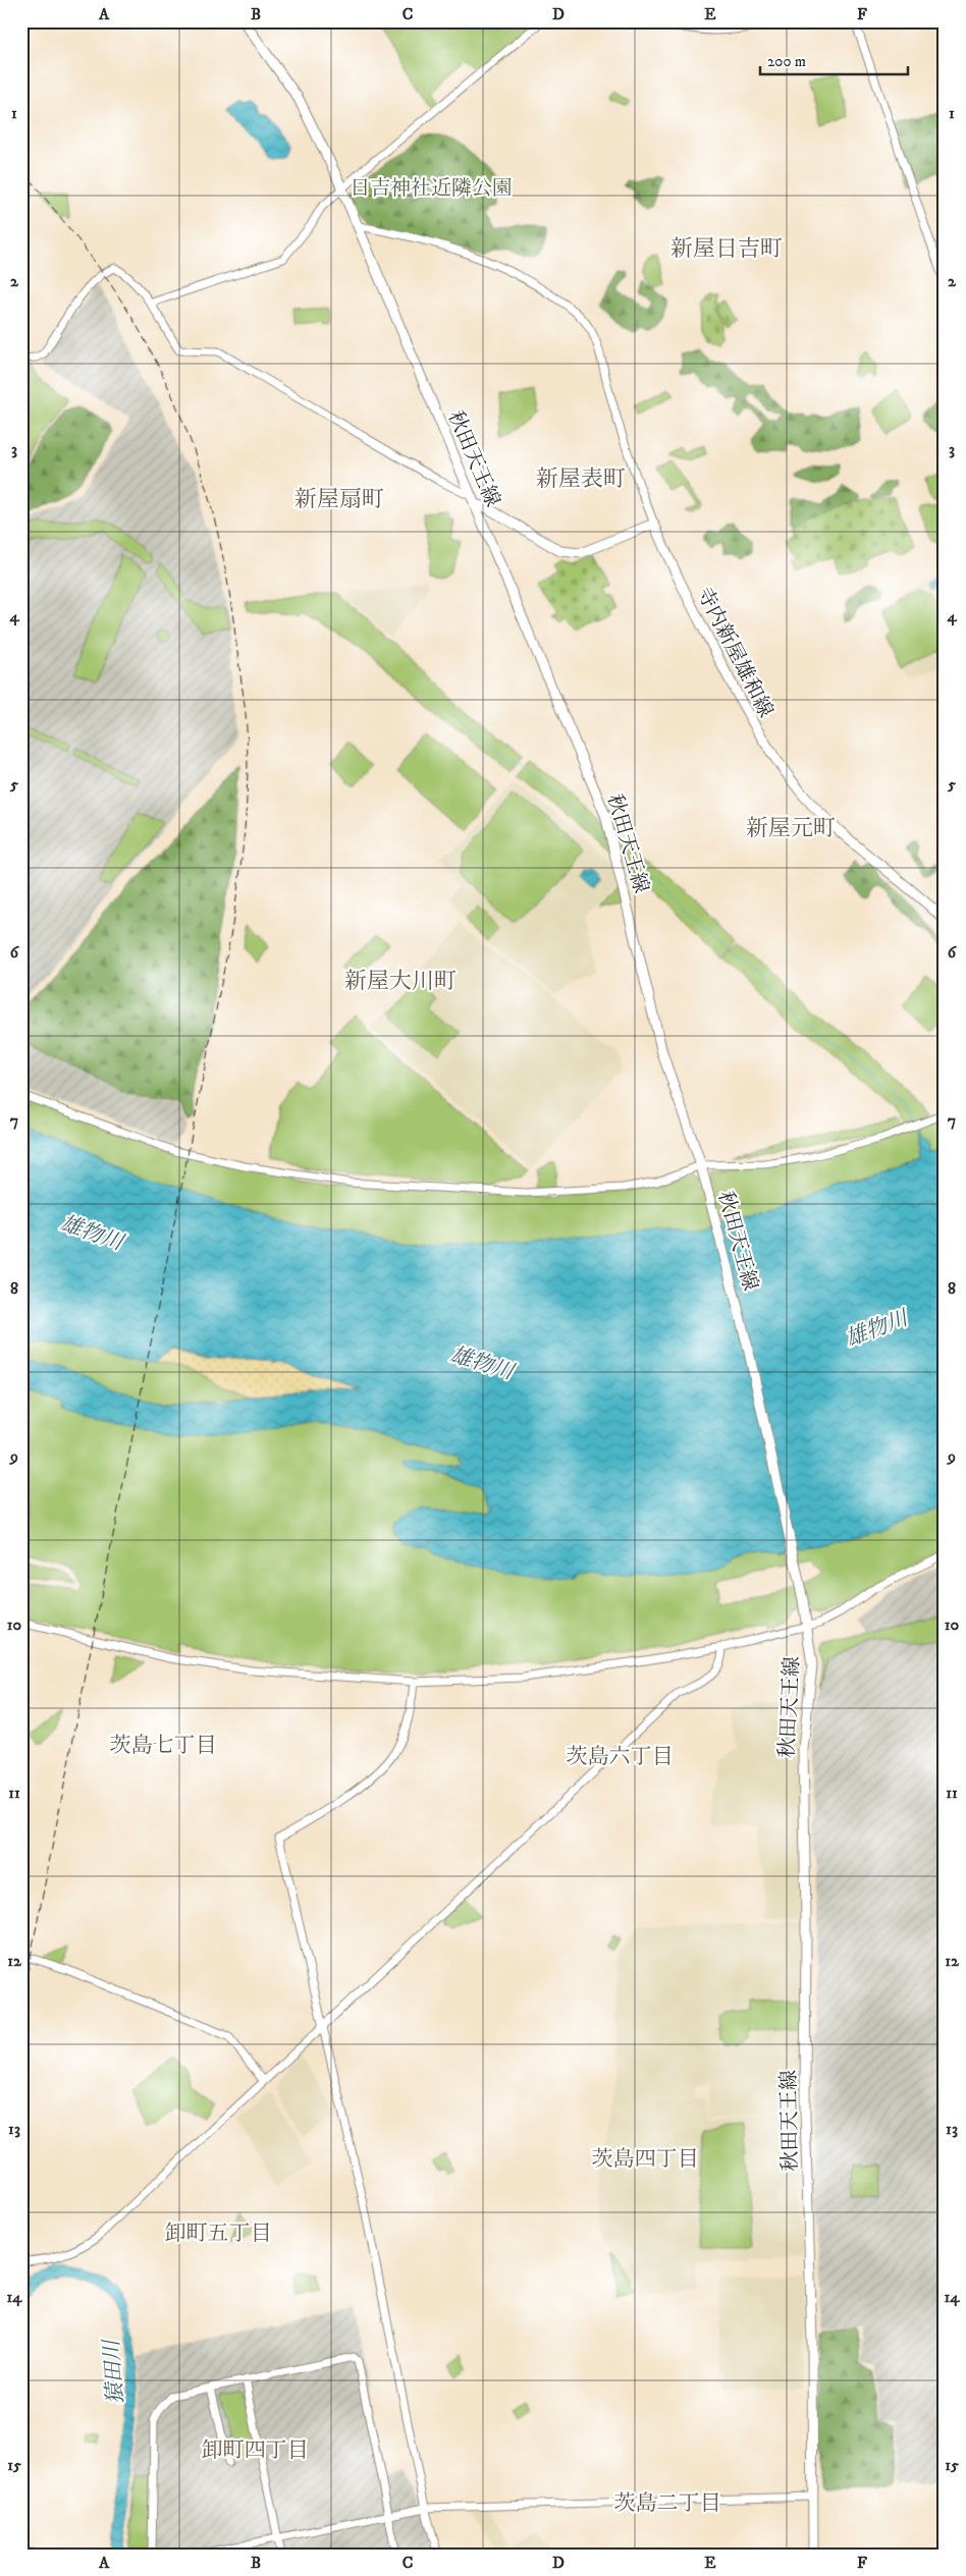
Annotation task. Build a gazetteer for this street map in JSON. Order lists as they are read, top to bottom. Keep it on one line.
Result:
{"streets":{"main road":["秋田天王線","寺内新屋雄和線"]},"districts":["新屋日吉町","新屋表町","新屋扇町","新屋元町","新屋大川町","茨島七丁目","茨島六丁目","茨島四丁目","卸町五丁目","卸町四丁目","茨島二丁目"],"water":["雄物川","猿田川"],"parks":["日吉神社近隣公園"],"scale_bar":"200 m","grid":{"columns":["A","B","C","D","E","F"],"rows":["1","2","3","4","5","6","7","8","9","10","11","12","13","14","15"]}}
